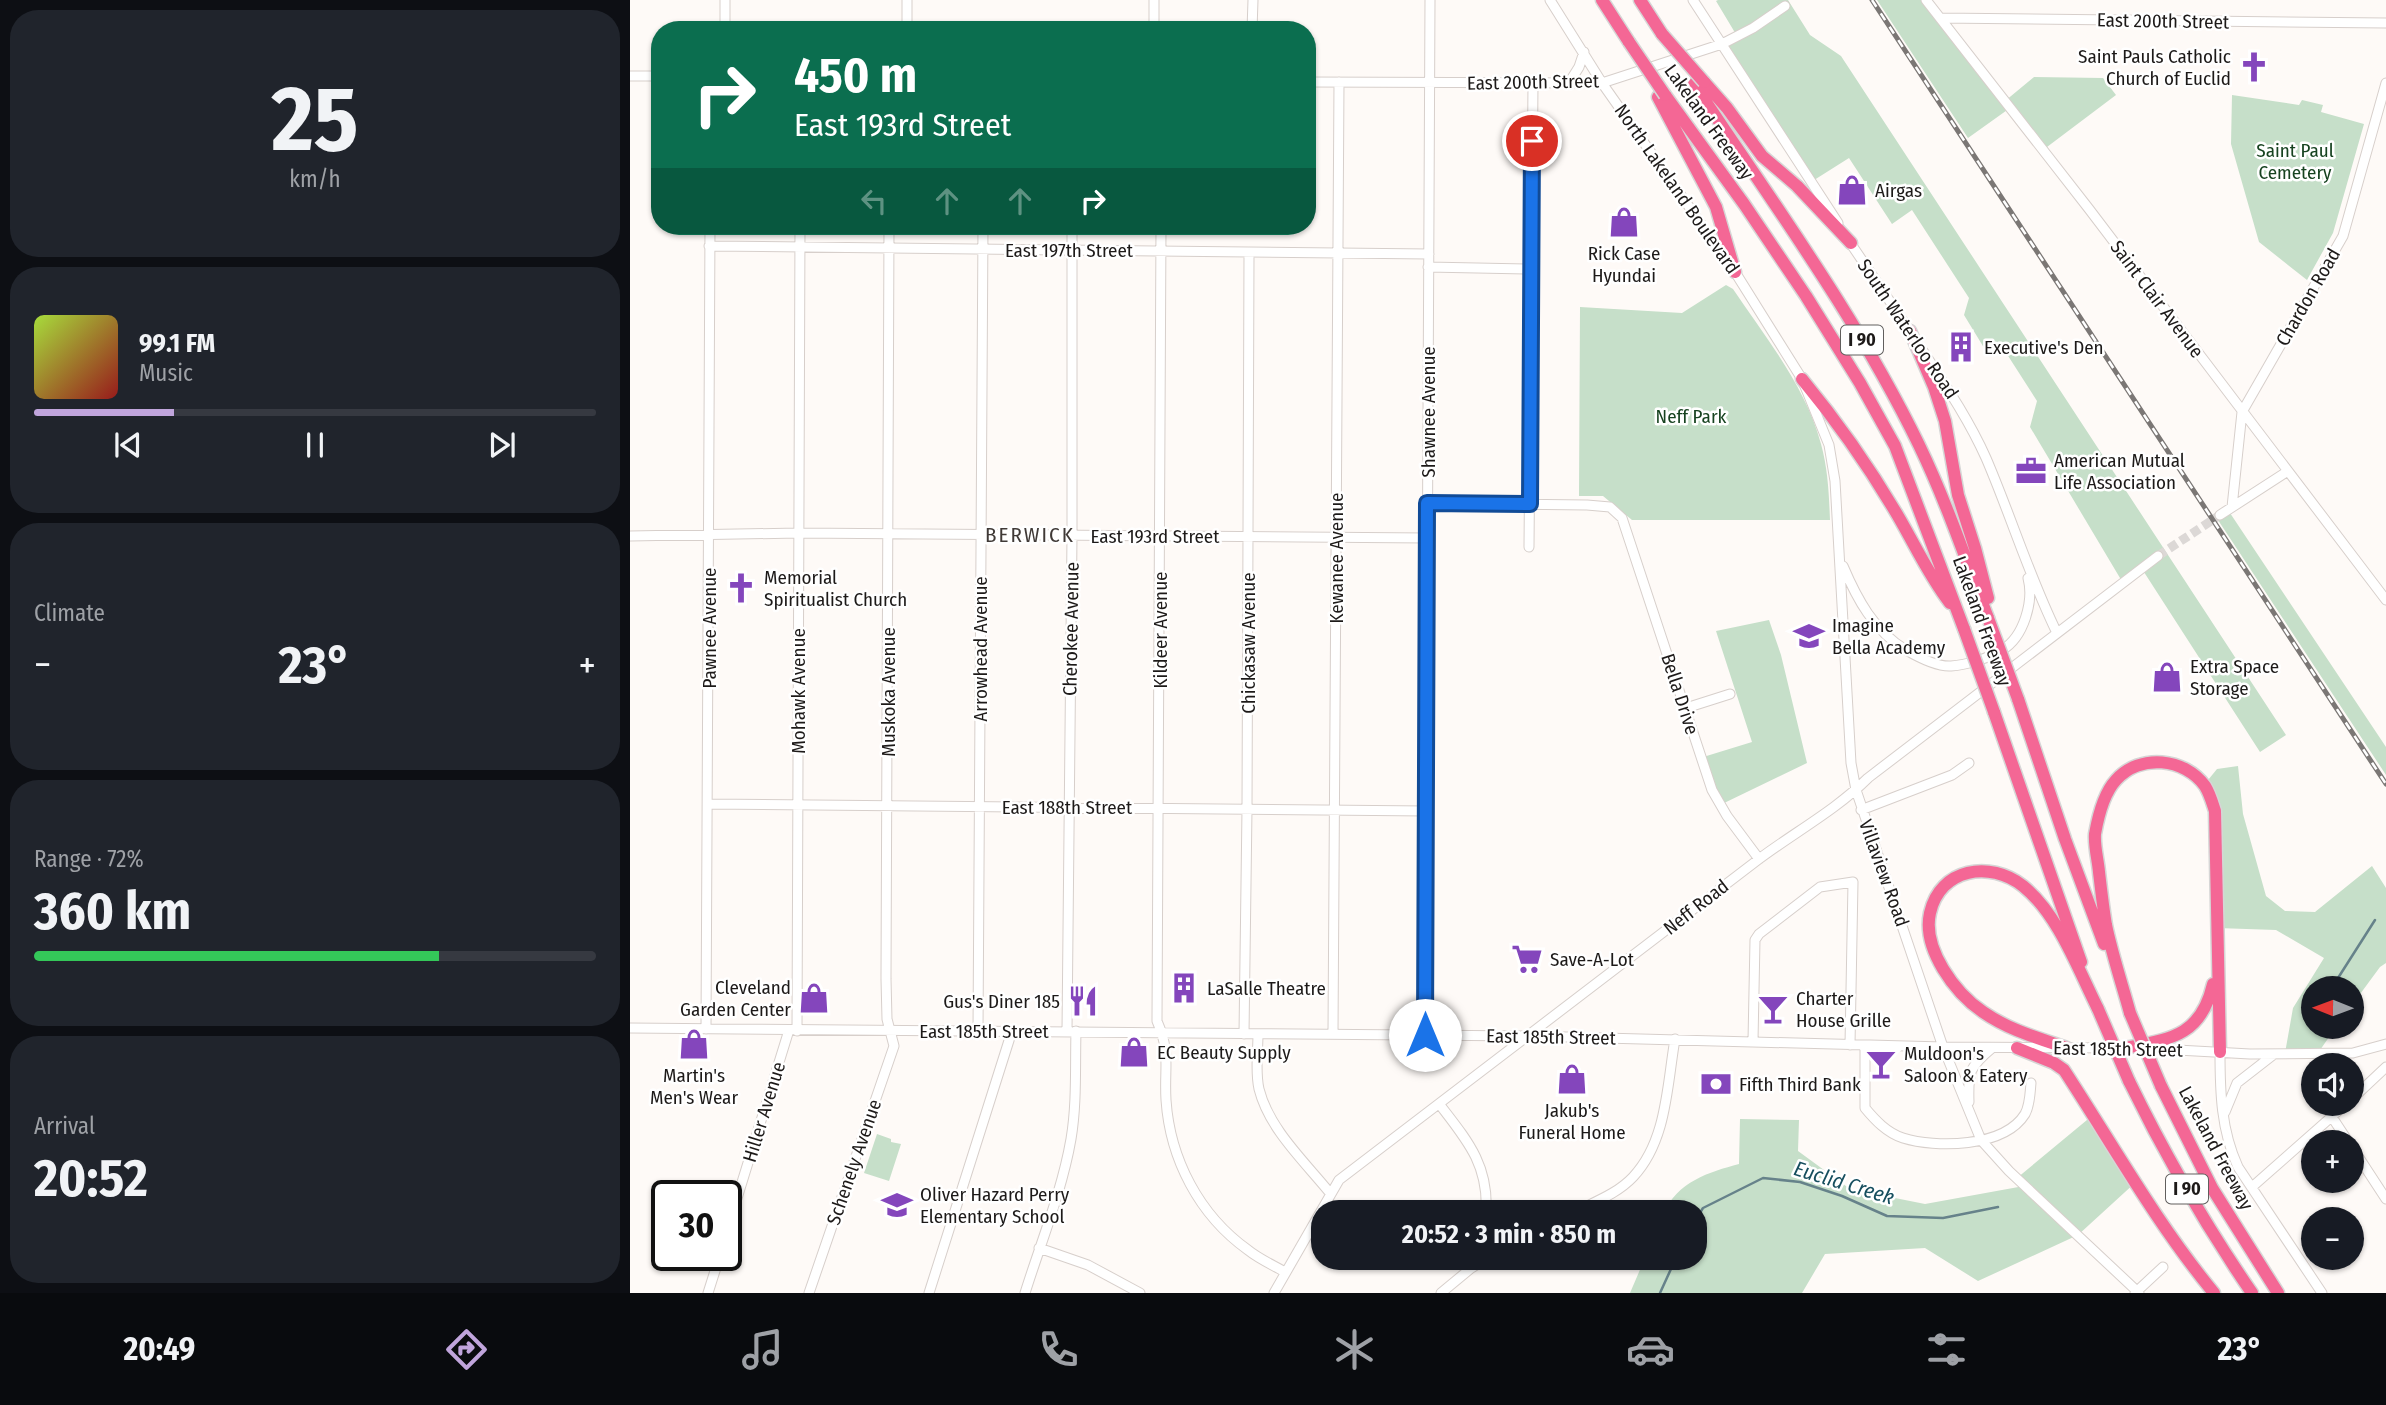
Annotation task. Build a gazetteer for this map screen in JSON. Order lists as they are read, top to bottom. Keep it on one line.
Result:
{"streets":{"highway":["Lakeland Freeway","I 90"],"street":["East 200th Street","North Lakeland Boulevard","East 197th Street","Chardon Road","Saint Clair Avenue","South Waterloo Road","Shawnee Avenue","East 193rd Street","Kewanee Avenue","Pawnee Avenue","Cherokee Avenue","Kildeer Avenue","Chickasaw Avenue","Arrowhead Avenue","Mohawk Avenue","Muskoka Avenue","Bella Drive","East 188th Street","Villaview Road","Neff Road","East 185th Street","Hiller Avenue","Schenely Avenue"]},"crossings":[["East 200th Street","North Lakeland Boulevard"],["East 200th Street","Saint Clair Avenue"],["East 200th Street","South Waterloo Road"],["East 200th Street","Shawnee Avenue"],["East 200th Street","Kewanee Avenue"],["North Lakeland Boulevard","Villaview Road"],["East 197th Street","Shawnee Avenue"],["East 197th Street","Kewanee Avenue"],["East 197th Street","Pawnee Avenue"],["East 197th Street","Cherokee Avenue"],["East 197th Street","Kildeer Avenue"],["East 197th Street","Chickasaw Avenue"],["East 197th Street","Arrowhead Avenue"],["East 197th Street","Mohawk Avenue"],["East 197th Street","Muskoka Avenue"],["Chardon Road","Saint Clair Avenue"],["South Waterloo Road","Neff Road"],["Shawnee Avenue","East 193rd Street"],["Shawnee Avenue","East 188th Street"],["Shawnee Avenue","East 185th Street"],["East 193rd Street","Kewanee Avenue"],["East 193rd Street","Pawnee Avenue"],["East 193rd Street","Cherokee Avenue"],["East 193rd Street","Kildeer Avenue"],["East 193rd Street","Chickasaw Avenue"],["East 193rd Street","Arrowhead Avenue"],["East 193rd Street","Mohawk Avenue"],["East 193rd Street","Muskoka Avenue"],["Kewanee Avenue","East 188th Street"],["Kewanee Avenue","East 185th Street"],["Pawnee Avenue","East 188th Street"],["Pawnee Avenue","East 185th Street"],["Cherokee Avenue","East 188th Street"],["Cherokee Avenue","East 185th Street"],["Kildeer Avenue","East 188th Street"],["Kildeer Avenue","Neff Road"],["Kildeer Avenue","East 185th Street"],["Chickasaw Avenue","East 188th Street"],["Chickasaw Avenue","East 185th Street"],["Arrowhead Avenue","East 188th Street"],["Arrowhead Avenue","East 185th Street"],["Mohawk Avenue","East 188th Street"],["Mohawk Avenue","East 185th Street"],["Mohawk Avenue","Hiller Avenue"],["Muskoka Avenue","East 188th Street"],["Muskoka Avenue","East 185th Street"],["Muskoka Avenue","Schenely Avenue"],["Bella Drive","Neff Road"],["Villaview Road","Neff Road"],["Villaview Road","East 185th Street"],["Neff Road","East 185th Street"],["East 185th Street","Hiller Avenue"],["East 185th Street","Schenely Avenue"]],"districts":["BERWICK"],"water":["Euclid Creek"],"parks":["Saint Paul Cemetery","Neff Park"],"places":{"church":["Saint Pauls Catholic Church of Euclid","Memorial Spiritualist Church"],"shop":["Airgas","Rick Case Hyundai","Extra Space Storage","Cleveland Garden Center","Martin's Men's Wear","EC Beauty Supply","Jakub's Funeral Home"],"building":["Executive's Den","LaSalle Theatre"],"office":["American Mutual Life Association"],"school or university":["Imagine Bella Academy","Oliver Hazard Perry Elementary School"],"supermarket":["Save-A-Lot"],"restaurant":["Gus's Diner 185"],"bar":["Charter House Grille","Muldoon's Saloon & Eatery"],"bank":["Fifth Third Bank"]},"north":"left","page":{"tile":[["25","km/h"],"Climate",["Range · 72%","360 km"],["Arrival","20:52"]],"turn":["450 m","East 193rd Street"],"song":["99.1 FM","Music"],"heat":["−","23°","+"],"map_buttons":["+","−"],"limit":"30","trip":"20:52 · 3 min · 850 m","tabs":["20:49","23°"]}}
